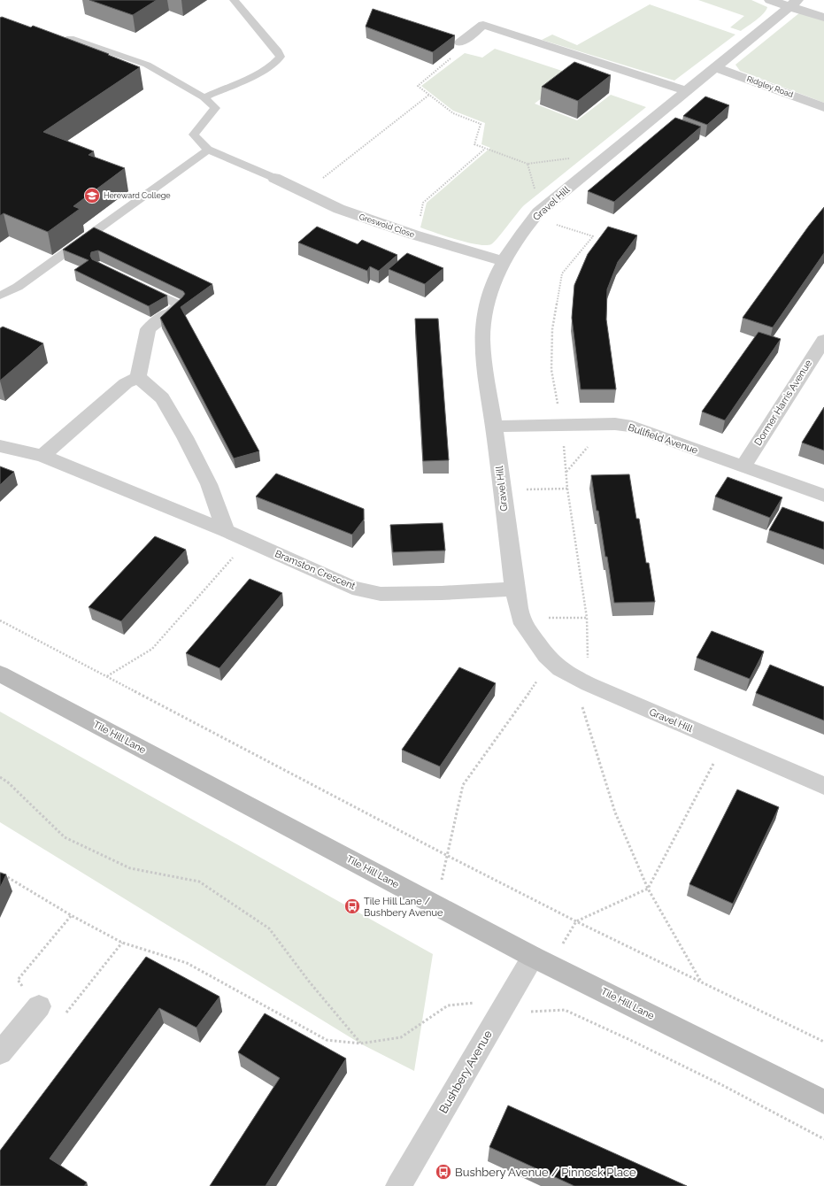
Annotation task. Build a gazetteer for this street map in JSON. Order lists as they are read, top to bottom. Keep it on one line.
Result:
{"streets":{"main road":["Tile Hill Lane"],"street":["Ridgley Road","Gravel Hill","Greswold Close","Dormer Harris Avenue","Bullfield Avenue","Bramston Crescent","Bushbery Avenue"]},"crossings":[["Ridgley Road","Gravel Hill"],["Gravel Hill","Greswold Close"],["Gravel Hill","Bullfield Avenue"],["Gravel Hill","Bramston Crescent"],["Dormer Harris Avenue","Bullfield Avenue"],["Tile Hill Lane","Bushbery Avenue"]],"places":{"school or university":["Hereward College"],"bus stop":["Tile Hill Lane / Bushbery Avenue","Bushbery Avenue / Pinnock Place"]}}
